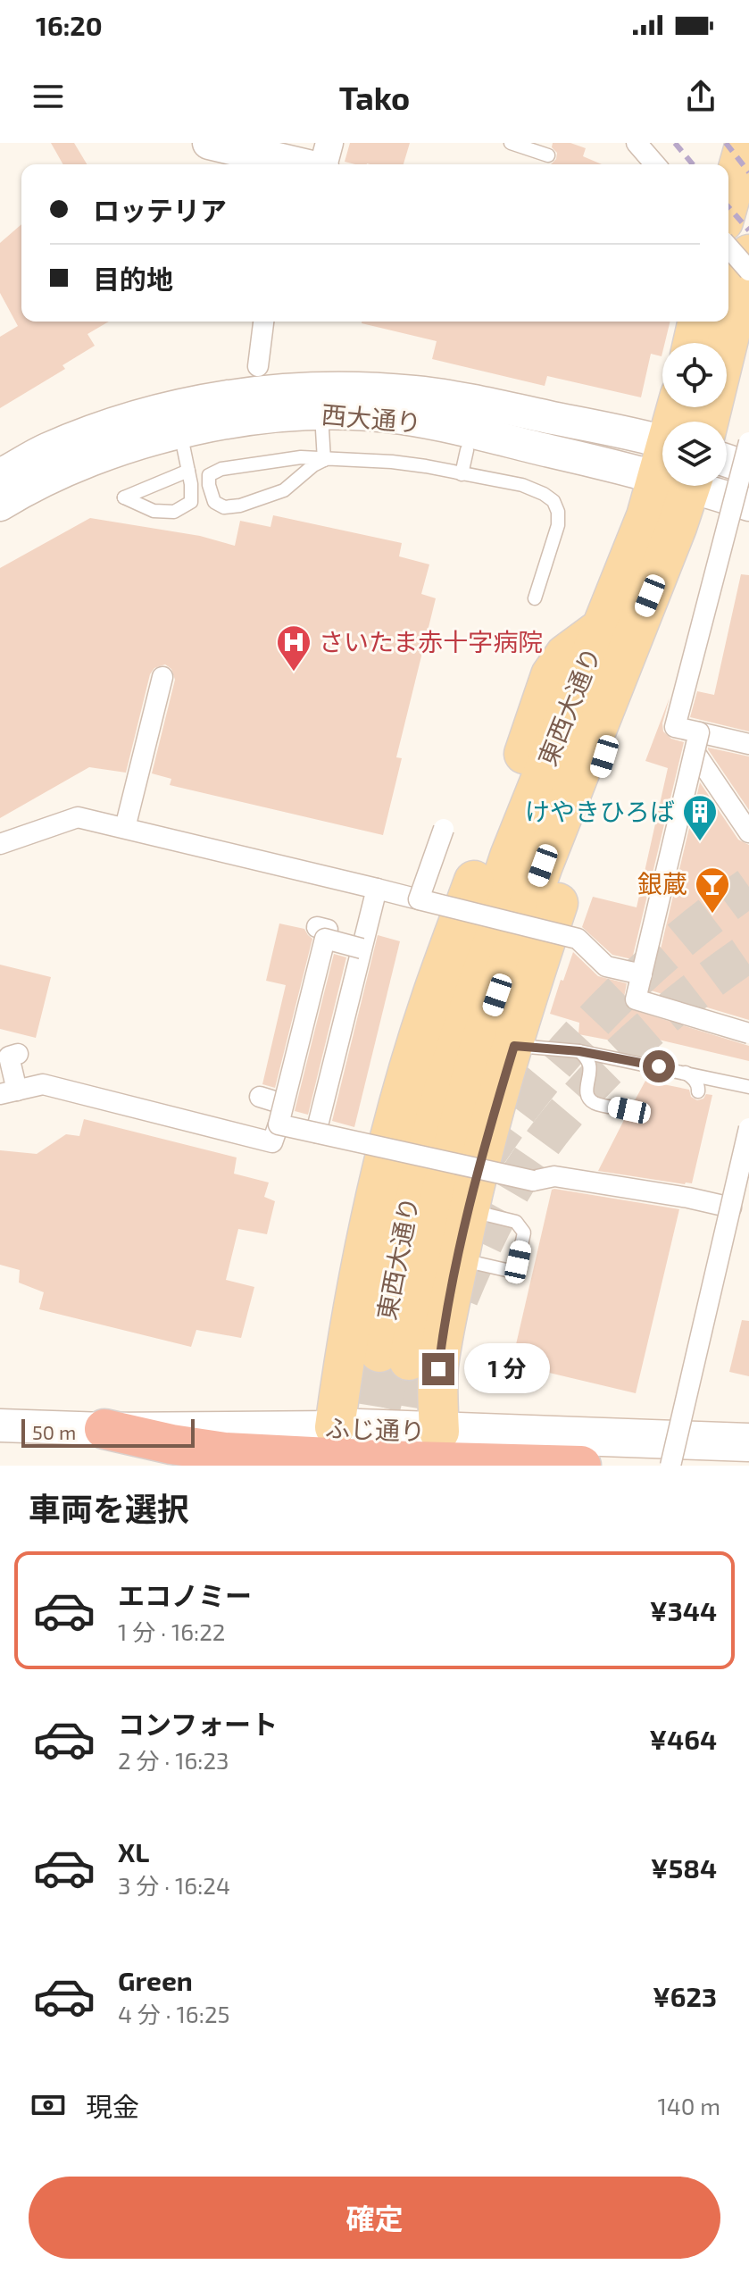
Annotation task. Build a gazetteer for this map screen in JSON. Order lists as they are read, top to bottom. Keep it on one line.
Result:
{"streets":{"main road":["東西大通り","ふじ通り"],"street":["西大通り"]},"places":{"hospital":["さいたま赤十字病院"],"building":["けやきひろば"],"bar":["銀蔵"]},"scale_bar":"50 m","page":{"status":"16:20","header":"Tako","banner":["ロッテリア","目的地"],"bubble":"1 分","scale":"50 m","heading":"車両を選択","list":[{"name":"エコノミー","note":"1 分 · 16:22","value":"¥344"},{"name":"コンフォート","note":"2 分 · 16:23","value":"¥464"},{"name":"XL","note":"3 分 · 16:24","value":"¥584"},{"name":"Green","note":"4 分 · 16:25","value":"¥623"}],"pay":["現金","140 m"],"buttons":"確定"}}
